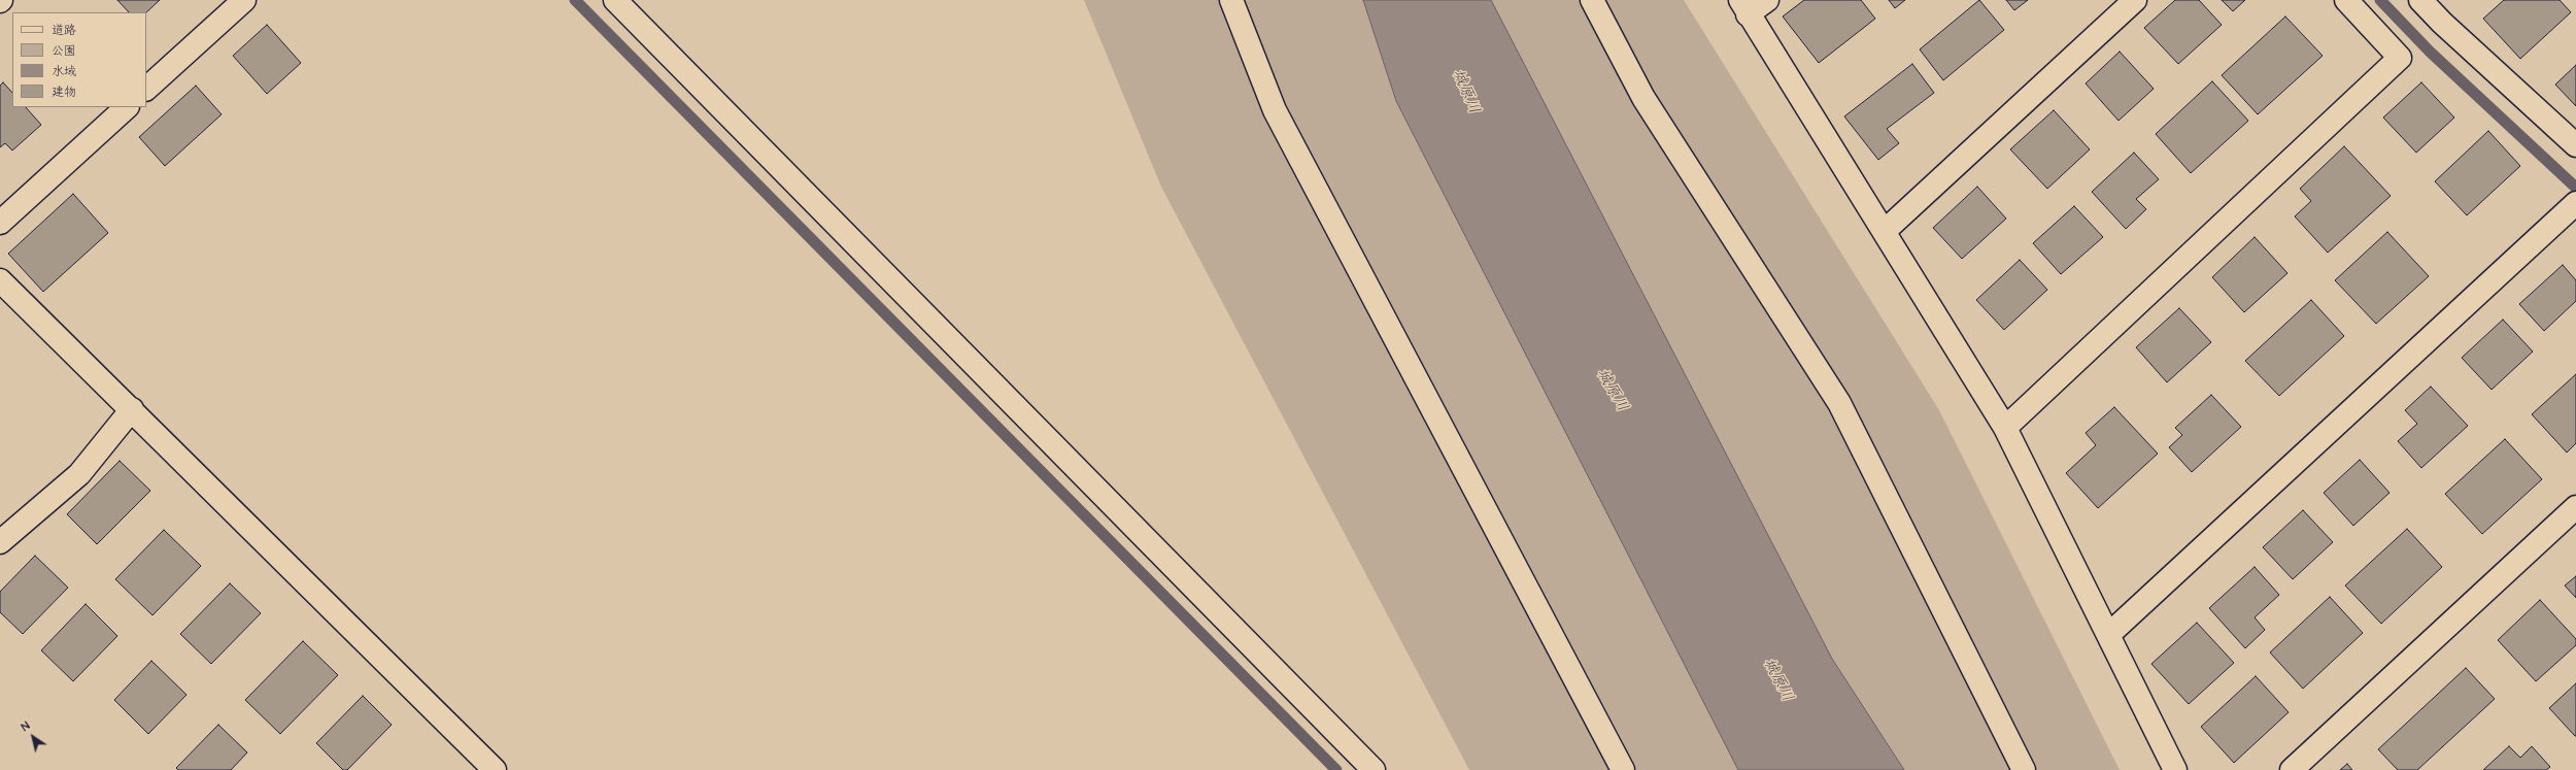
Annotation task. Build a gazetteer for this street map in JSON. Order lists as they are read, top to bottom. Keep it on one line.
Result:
{"water":["城原川"],"legend":["道路","公園","水域","建物"],"north":"top left"}
